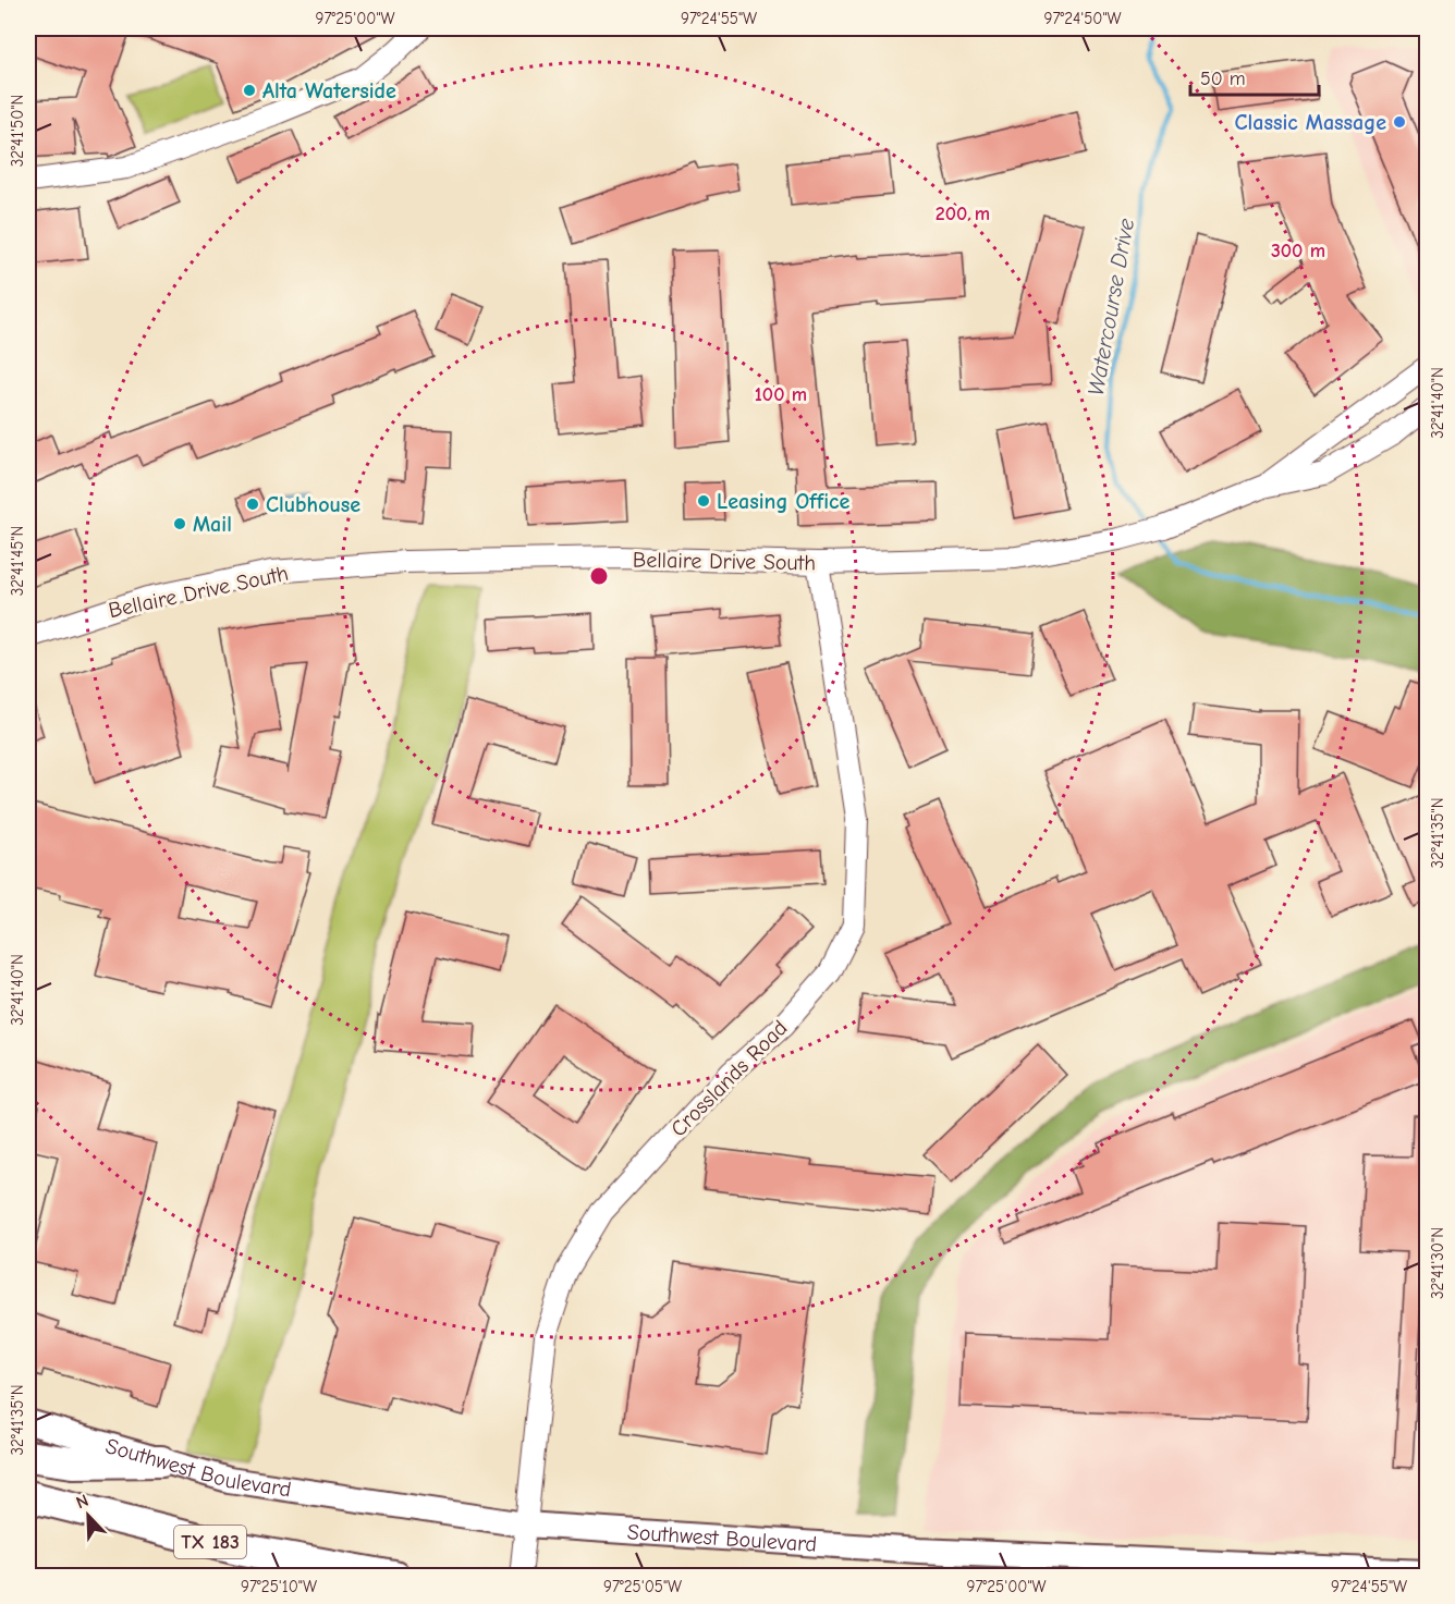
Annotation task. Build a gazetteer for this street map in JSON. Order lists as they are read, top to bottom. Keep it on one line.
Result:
{"streets":{"highway":["TX 183"],"main road":["Southwest Boulevard"],"street":["Bellaire Drive South","Crosslands Road"]},"crossings":[["Bellaire Drive South","Crosslands Road"],["Crosslands Road","Southwest Boulevard"]],"water":["Watercourse Drive"],"places":["Alta Waterside","Classic Massage","Leasing Office","Clubhouse","Mail"],"scale_bar":"50 m","north":"top left","coordinates":["97°25'00\"W","97°24'55\"W","97°24'50\"W","32°41'50\"N","32°41'40\"N","32°41'45\"N","32°41'35\"N","32°41'30\"N","97°25'10\"W","97°25'05\"W"],"rings":["200 m","300 m","100 m"]}
